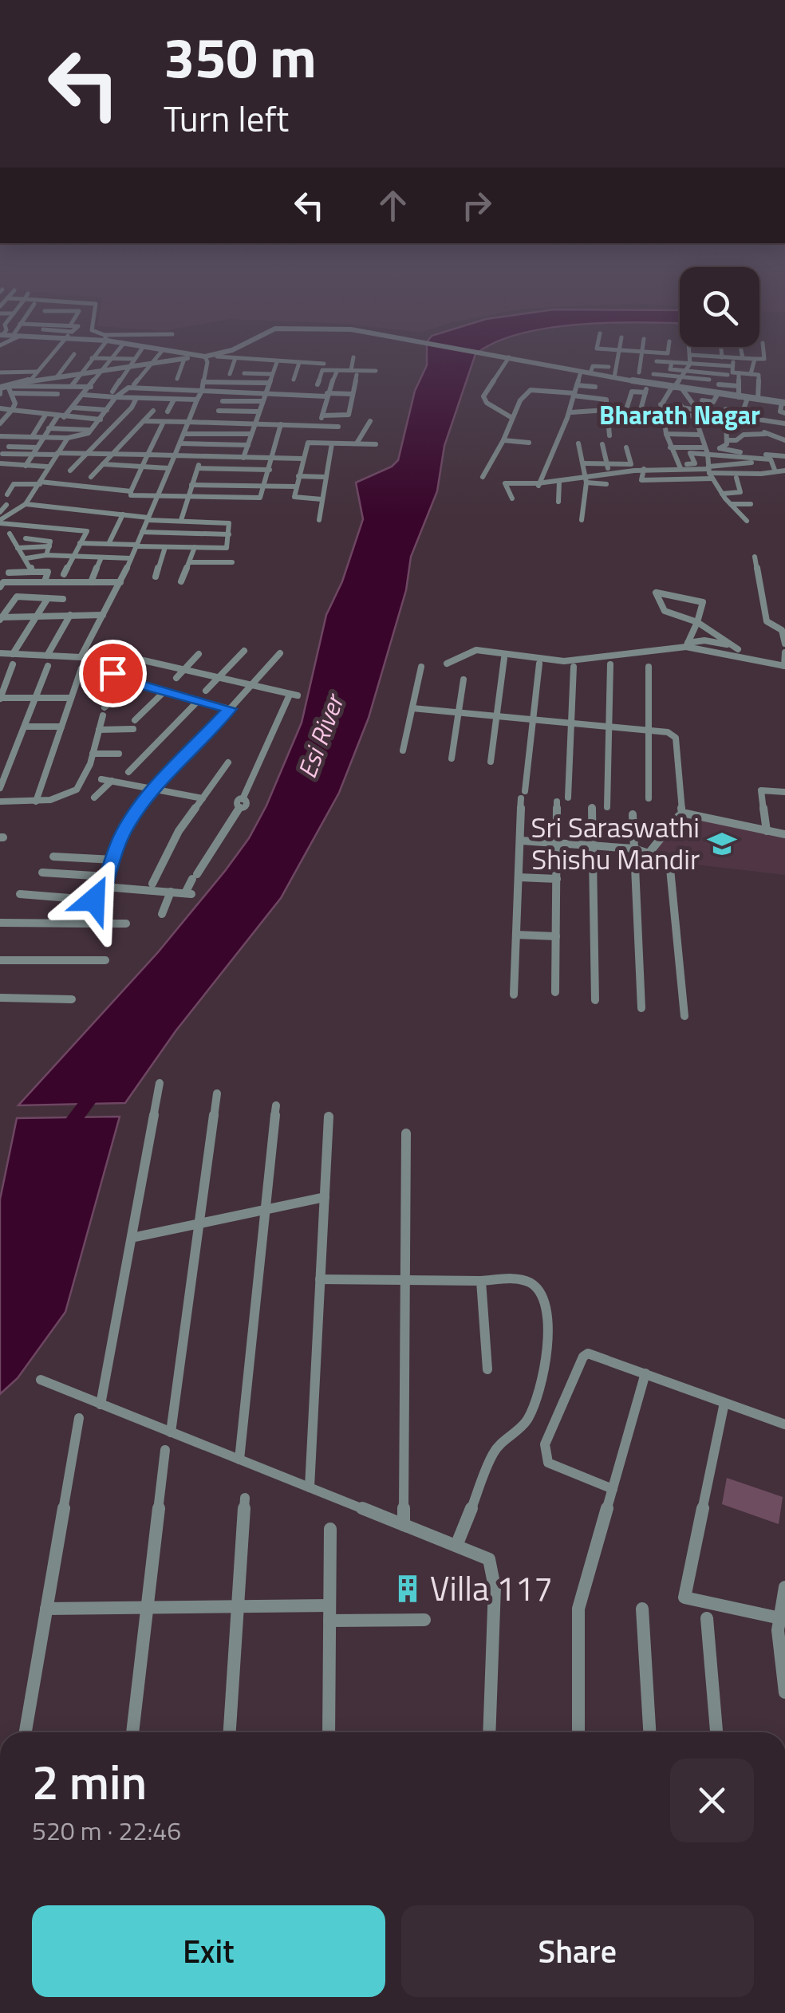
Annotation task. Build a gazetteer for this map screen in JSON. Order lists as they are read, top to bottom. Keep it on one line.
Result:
{"districts":["Bharath Nagar"],"water":["Esi River"],"places":{"school or university":["Sri Saraswathi Shishu Mandir"],"building":["Villa 117"]},"page":{"turn":["350 m","Turn left"],"heading":["2 min","520 m · 22:46"],"buttons":["Exit","Share"]}}
